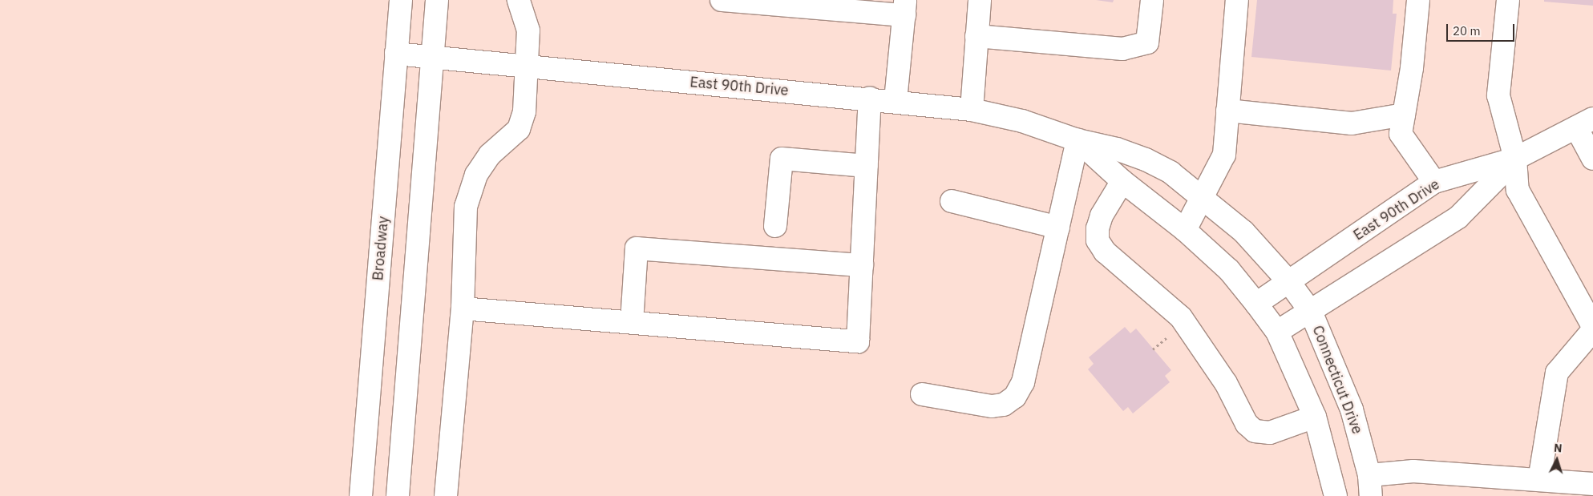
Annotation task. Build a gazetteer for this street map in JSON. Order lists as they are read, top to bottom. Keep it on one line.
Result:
{"streets":{"street":["East 90th Drive","Broadway","Connecticut Drive"]},"crossings":[["East 90th Drive","Broadway"],["East 90th Drive","Connecticut Drive"]],"scale_bar":"20 m","north":"top"}
